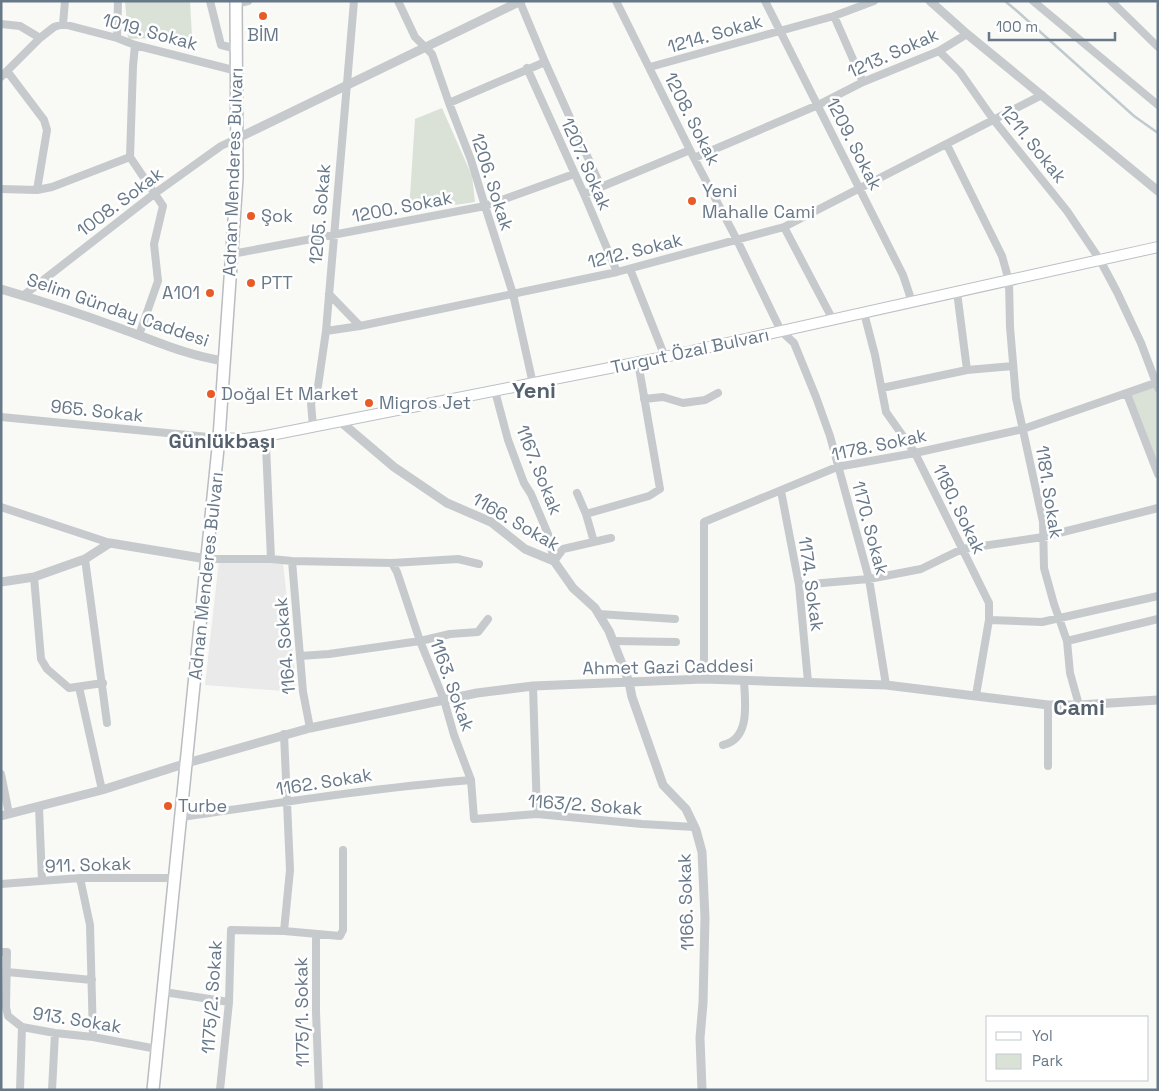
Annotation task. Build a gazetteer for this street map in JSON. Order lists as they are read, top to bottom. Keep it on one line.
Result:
{"streets":{"main road":["Adnan Menderes Bulvarı","Turgut Özal Bulvarı"],"street":["1019. Sokak","1214. Sokak","1213. Sokak","1208. Sokak","1209. Sokak","1211. Sokak","1207. Sokak","1206. Sokak","1008. Sokak","1200. Sokak","1205. Sokak","1212. Sokak","Selim Günday Caddesi","965. Sokak","1178. Sokak","1167. Sokak","1181. Sokak","1180. Sokak","1166. Sokak","1170. Sokak","1174. Sokak","1164. Sokak","Ahmet Gazi Caddesi","1163. Sokak","1162. Sokak","1163/2. Sokak","911. Sokak","1175/2. Sokak","1175/1. Sokak","913. Sokak"]},"crossings":[["1019. Sokak","Adnan Menderes Bulvarı"],["1214. Sokak","1208. Sokak"],["1214. Sokak","1209. Sokak"],["1213. Sokak","1208. Sokak"],["1213. Sokak","1209. Sokak"],["1213. Sokak","1211. Sokak"],["1208. Sokak","1212. Sokak"],["1208. Sokak","Turgut Özal Bulvarı"],["1208. Sokak","1170. Sokak"],["1209. Sokak","1212. Sokak"],["1209. Sokak","Turgut Özal Bulvarı"],["1211. Sokak","1212. Sokak"],["1211. Sokak","Turgut Özal Bulvarı"],["1211. Sokak","1178. Sokak"],["1207. Sokak","1200. Sokak"],["1207. Sokak","1212. Sokak"],["Adnan Menderes Bulvarı","1008. Sokak"],["Adnan Menderes Bulvarı","1200. Sokak"],["Adnan Menderes Bulvarı","Selim Günday Caddesi"],["Adnan Menderes Bulvarı","Turgut Özal Bulvarı"],["Adnan Menderes Bulvarı","965. Sokak"],["Adnan Menderes Bulvarı","Ahmet Gazi Caddesi"],["Adnan Menderes Bulvarı","1162. Sokak"],["Adnan Menderes Bulvarı","911. Sokak"],["Adnan Menderes Bulvarı","913. Sokak"],["1206. Sokak","1200. Sokak"],["1206. Sokak","1212. Sokak"],["1206. Sokak","Turgut Özal Bulvarı"],["1008. Sokak","Selim Günday Caddesi"],["1200. Sokak","1205. Sokak"],["1205. Sokak","1212. Sokak"],["1205. Sokak","Turgut Özal Bulvarı"],["1212. Sokak","1181. Sokak"],["Turgut Özal Bulvarı","965. Sokak"],["Turgut Özal Bulvarı","1167. Sokak"],["Turgut Özal Bulvarı","1181. Sokak"],["Turgut Özal Bulvarı","1180. Sokak"],["Turgut Özal Bulvarı","1166. Sokak"],["Turgut Özal Bulvarı","1170. Sokak"],["1178. Sokak","1181. Sokak"],["1178. Sokak","1180. Sokak"],["1178. Sokak","1170. Sokak"],["1178. Sokak","1174. Sokak"],["1178. Sokak","Ahmet Gazi Caddesi"],["1167. Sokak","1166. Sokak"],["1181. Sokak","Ahmet Gazi Caddesi"],["1180. Sokak","Ahmet Gazi Caddesi"],["1166. Sokak","Ahmet Gazi Caddesi"],["1166. Sokak","1163/2. Sokak"],["1170. Sokak","Ahmet Gazi Caddesi"],["1174. Sokak","Ahmet Gazi Caddesi"],["1164. Sokak","Ahmet Gazi Caddesi"],["Ahmet Gazi Caddesi","1163. Sokak"],["1163. Sokak","1162. Sokak"],["1163. Sokak","1163/2. Sokak"],["1175/2. Sokak","1175/1. Sokak"]],"districts":["Yeni","Günlükbaşı","Cami"],"places":["BİM","Yeni Mahalle Cami","Şok","PTT","A101","Doğal Et Market","Migros Jet","Turbe"],"legend":["Yol","Park"],"scale_bar":"100 m"}
